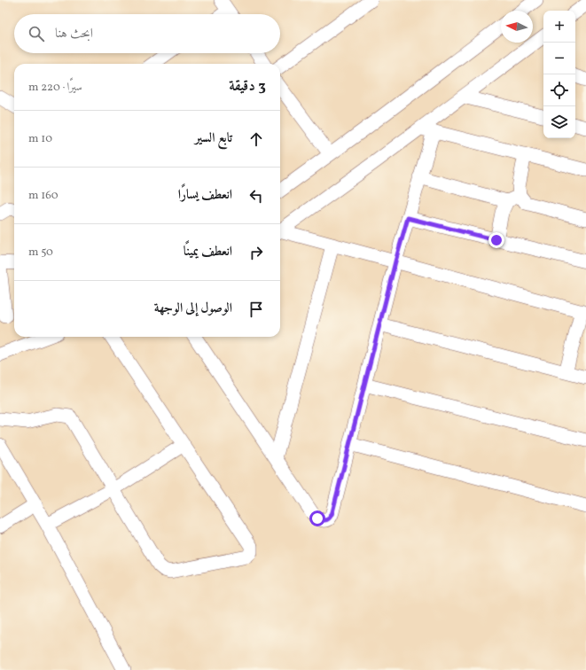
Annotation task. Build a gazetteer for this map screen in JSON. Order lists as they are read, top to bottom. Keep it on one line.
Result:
{"north":"left","page":{"map_buttons":["+","−"],"search":"ابحث هنا","heading":["3 دقيقة","سيرًا · 220 m"],"list":[["تابع السير","10 m"],["انعطف يسارًا","160 m"],["انعطف يمينًا","50 m"],"الوصول إلى الوجهة"]}}
